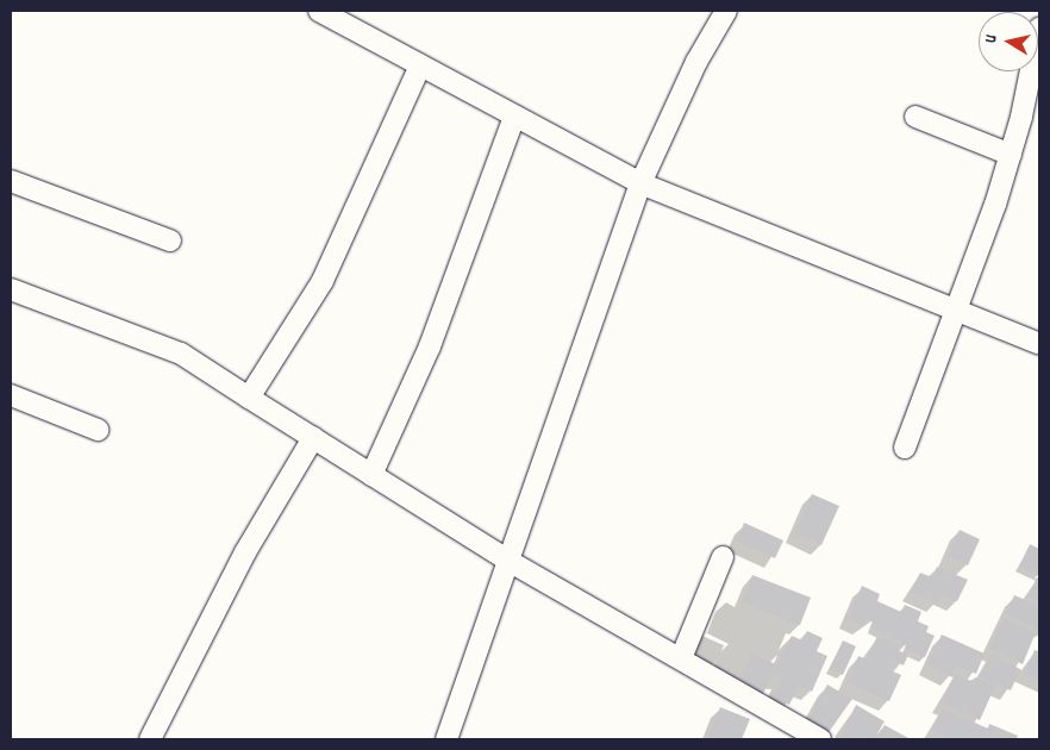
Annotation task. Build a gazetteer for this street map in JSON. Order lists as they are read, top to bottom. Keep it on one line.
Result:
{"north":"left"}
